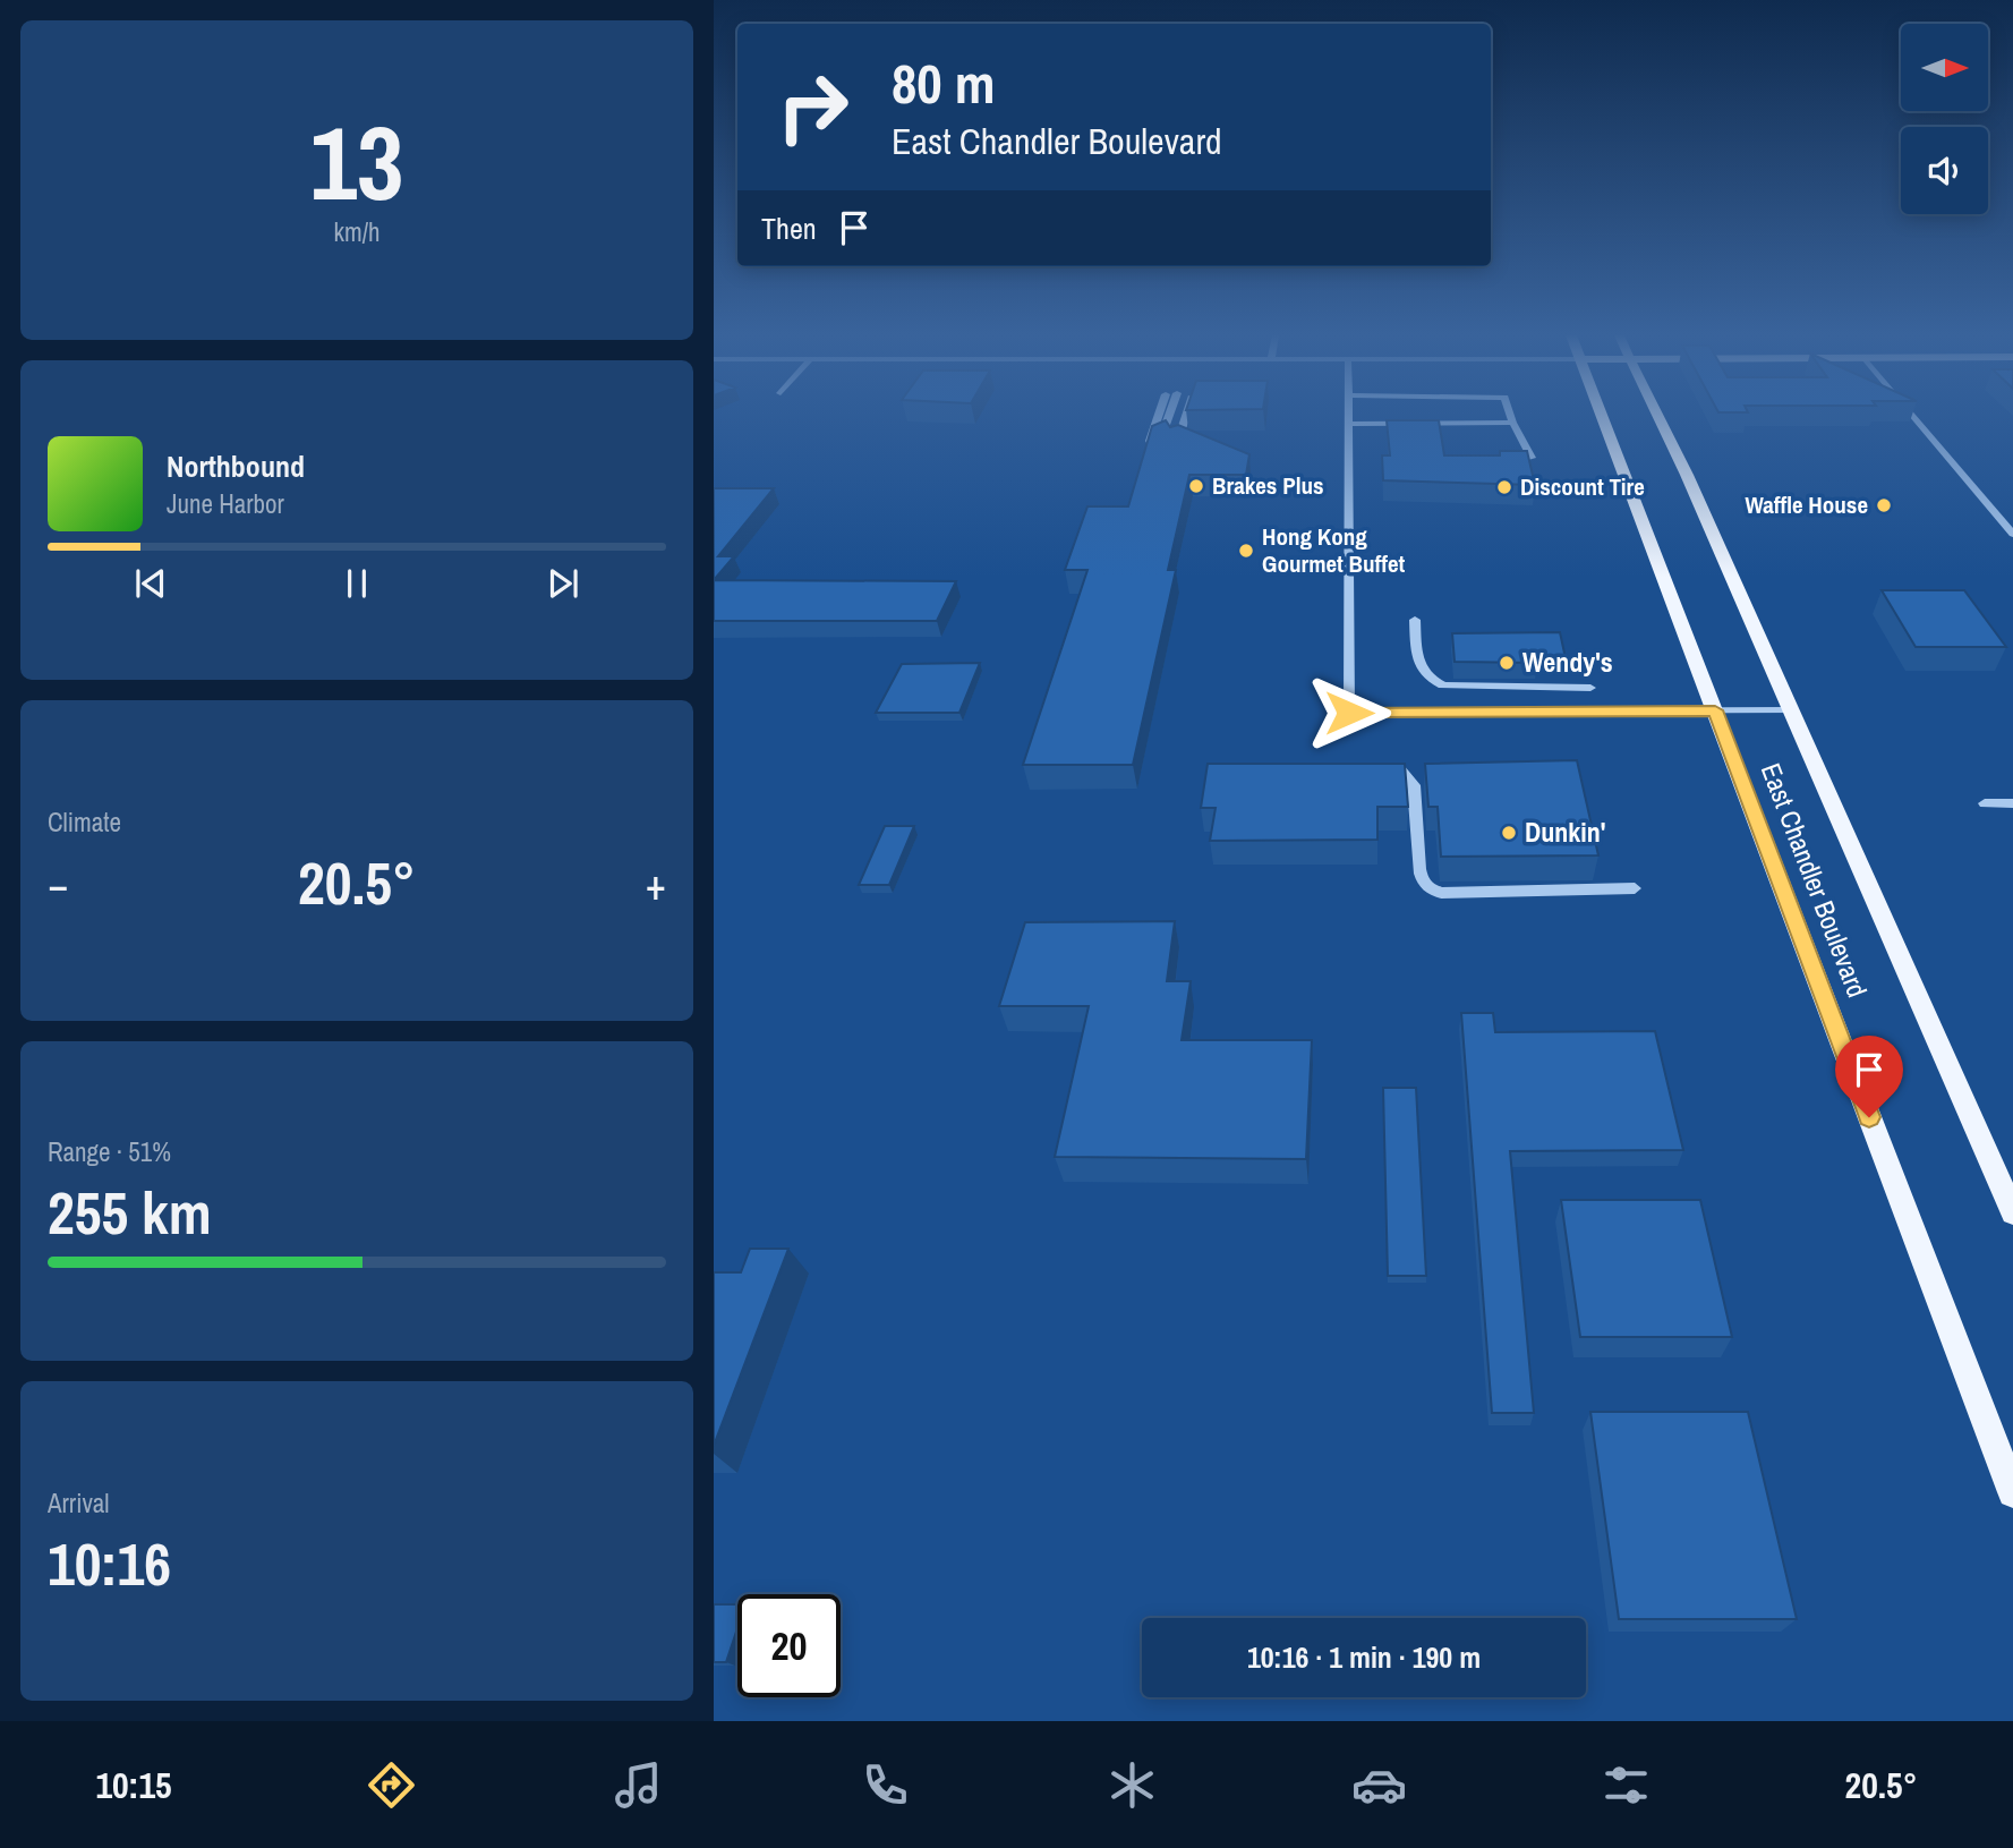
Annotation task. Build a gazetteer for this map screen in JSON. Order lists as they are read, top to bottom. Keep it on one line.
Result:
{"streets":{"main road":["East Chandler Boulevard"]},"places":["Brakes Plus","Discount Tire","Waffle House","Hong Kong Gourmet Buffet","Wendy's","Dunkin'"],"north":"right","page":{"tile":[["13","km/h"],"Climate",["Range · 51%","255 km"],["Arrival","10:16"]],"turn":["80 m","East Chandler Boulevard"],"then":"Then","song":["Northbound","June Harbor"],"heat":["−","20.5°","+"],"limit":"20","trip":"10:16 · 1 min · 190 m","tabs":["10:15","20.5°"]}}
